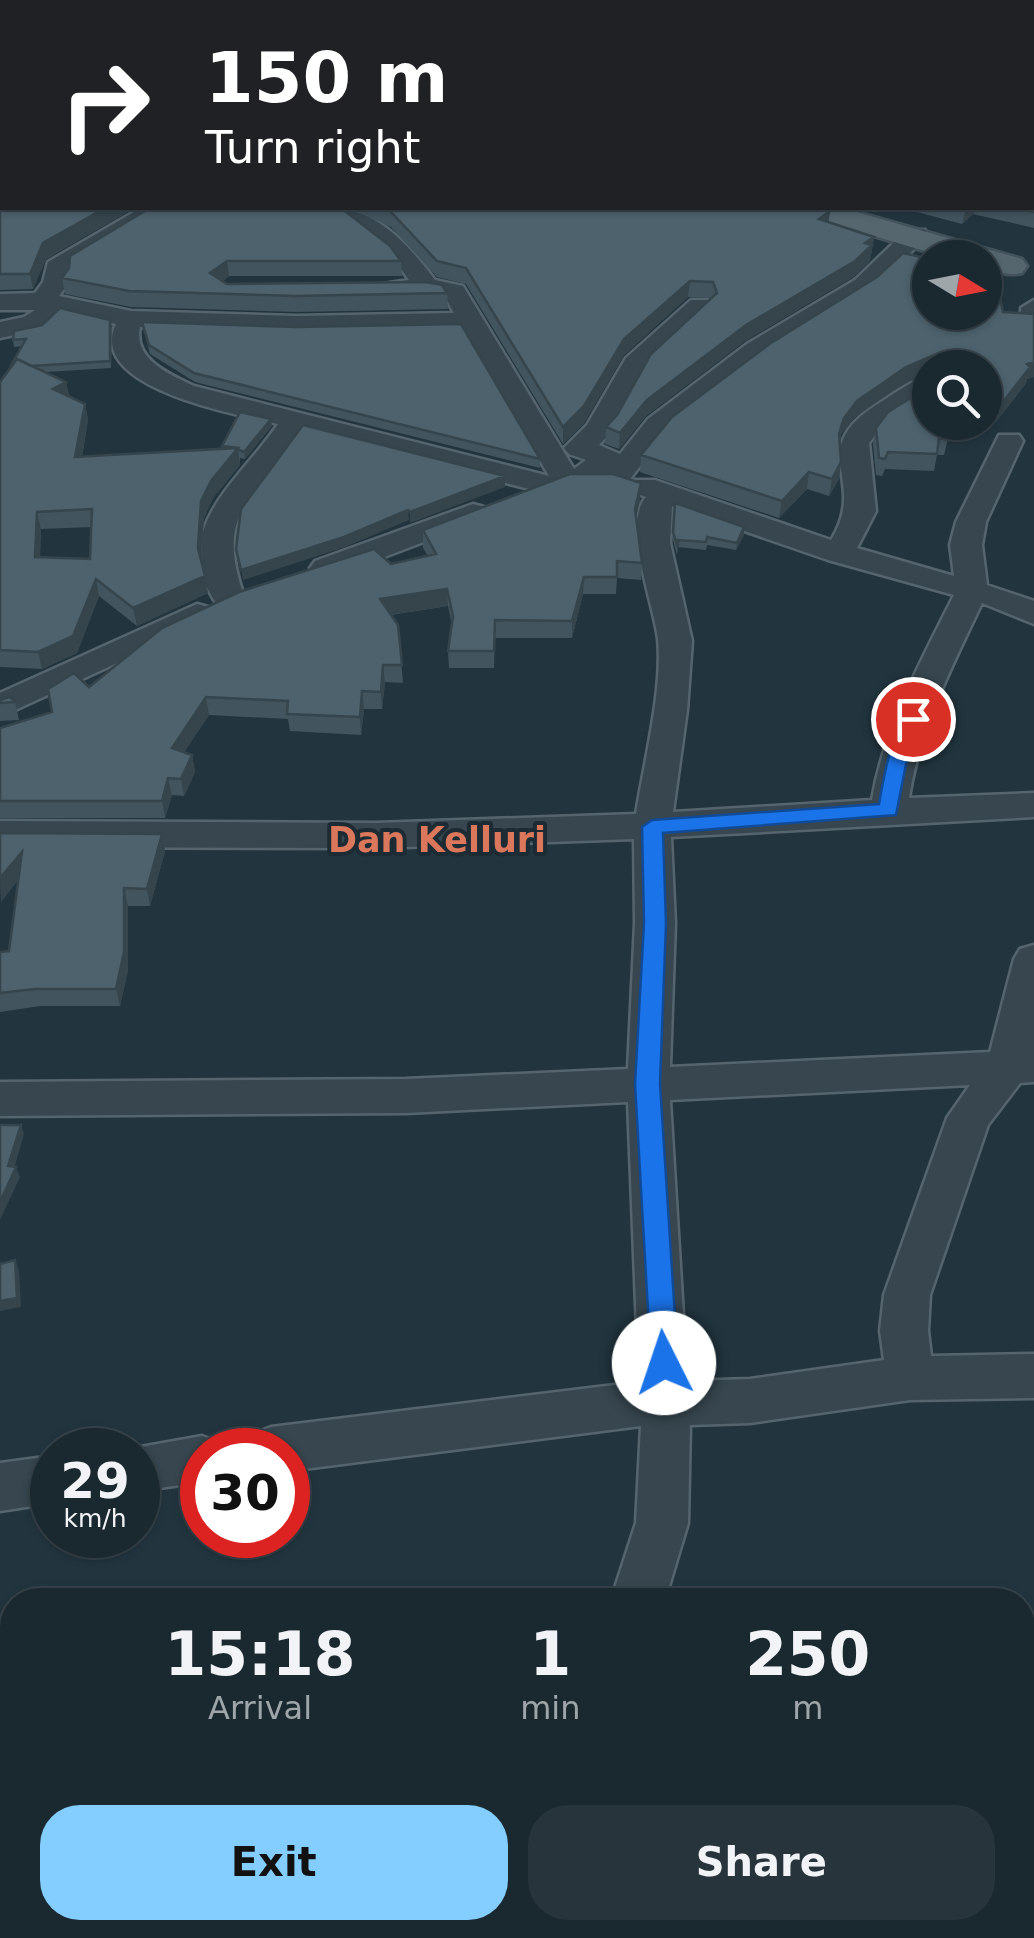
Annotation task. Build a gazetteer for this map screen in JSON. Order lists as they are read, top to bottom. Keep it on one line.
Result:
{"districts":["Dan Kelluri"],"north":"right","page":{"turn":["150 m","Turn right"],"speed":"29 km/h","limit":"30","eta":["15:18","Arrival","1","min","250","m"],"buttons":["Exit","Share"]}}
